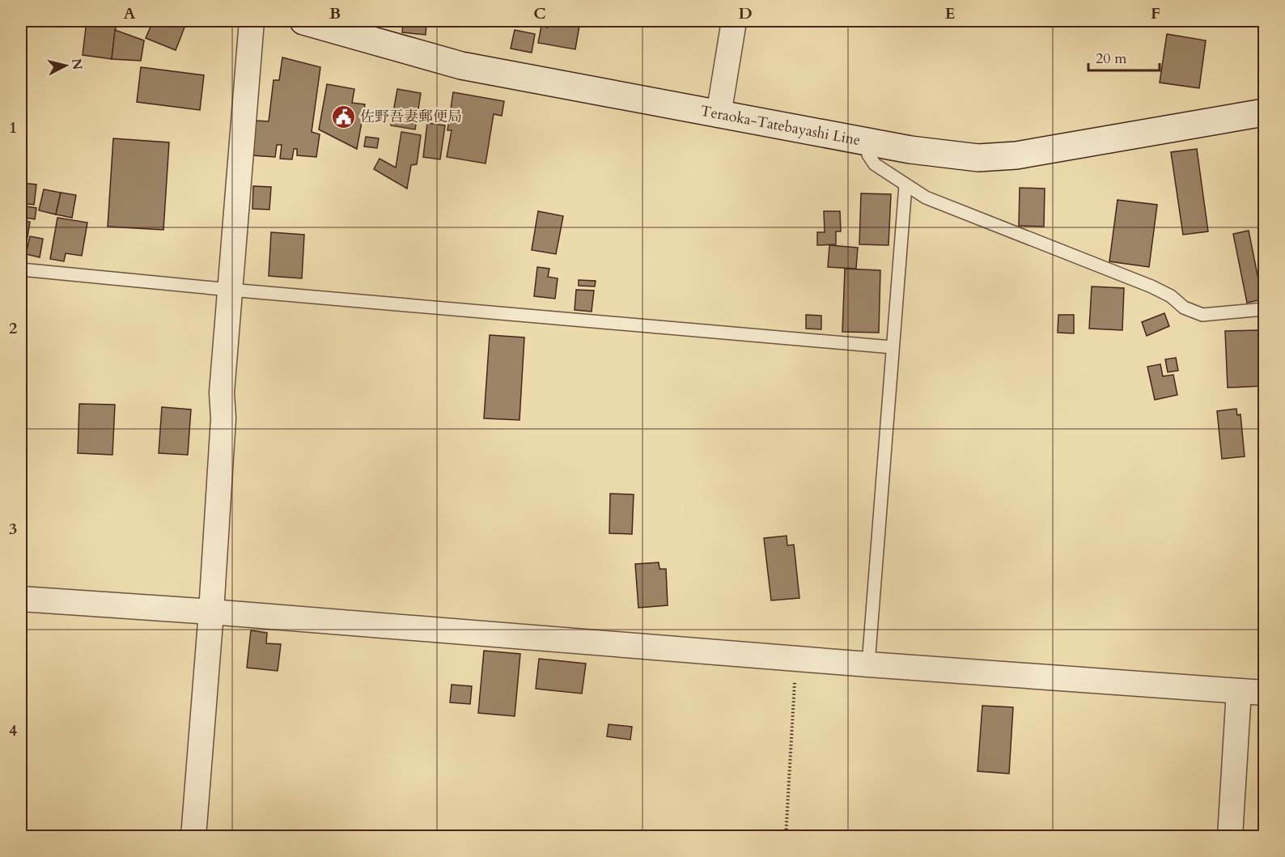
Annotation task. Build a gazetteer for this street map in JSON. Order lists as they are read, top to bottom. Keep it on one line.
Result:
{"streets":{"main road":["Teraoka-Tatebayashi Line"]},"places":{"public building":["佐野吾妻郵便局"]},"scale_bar":"20 m","north":"right","grid":{"columns":["A","B","C","D","E","F"],"rows":["1","2","3","4"]}}
